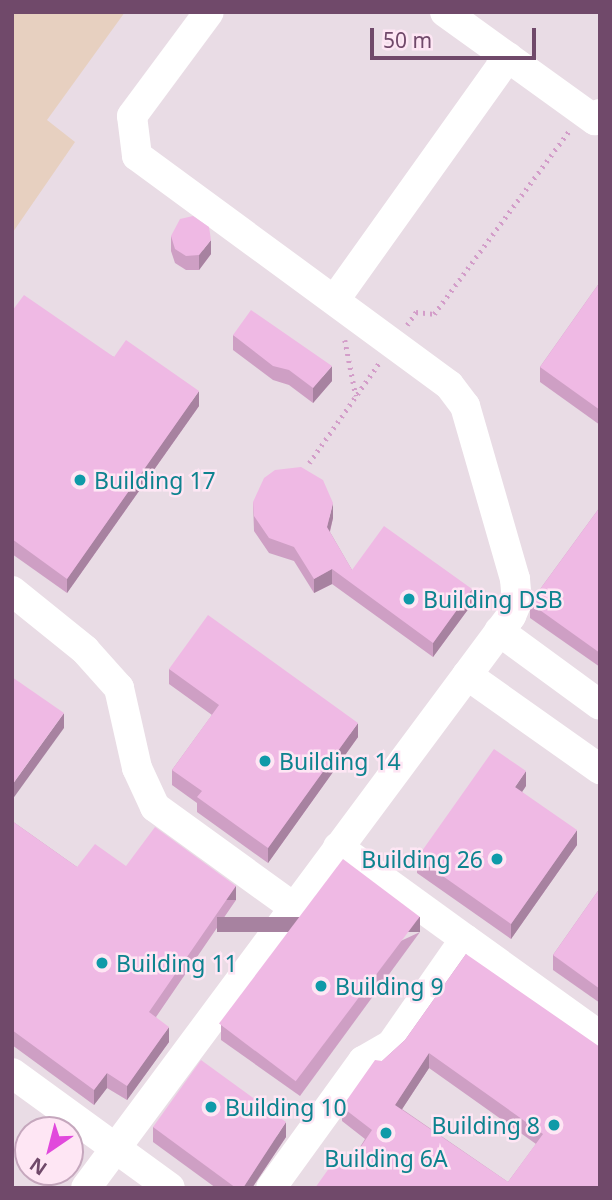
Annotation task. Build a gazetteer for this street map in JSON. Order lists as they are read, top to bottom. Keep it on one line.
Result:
{"places":["Building 17","Building DSB","Building 14","Building 26","Building 11","Building 9","Building 10","Building 8","Building 6A"],"scale_bar":"50 m","north":"bottom left"}
